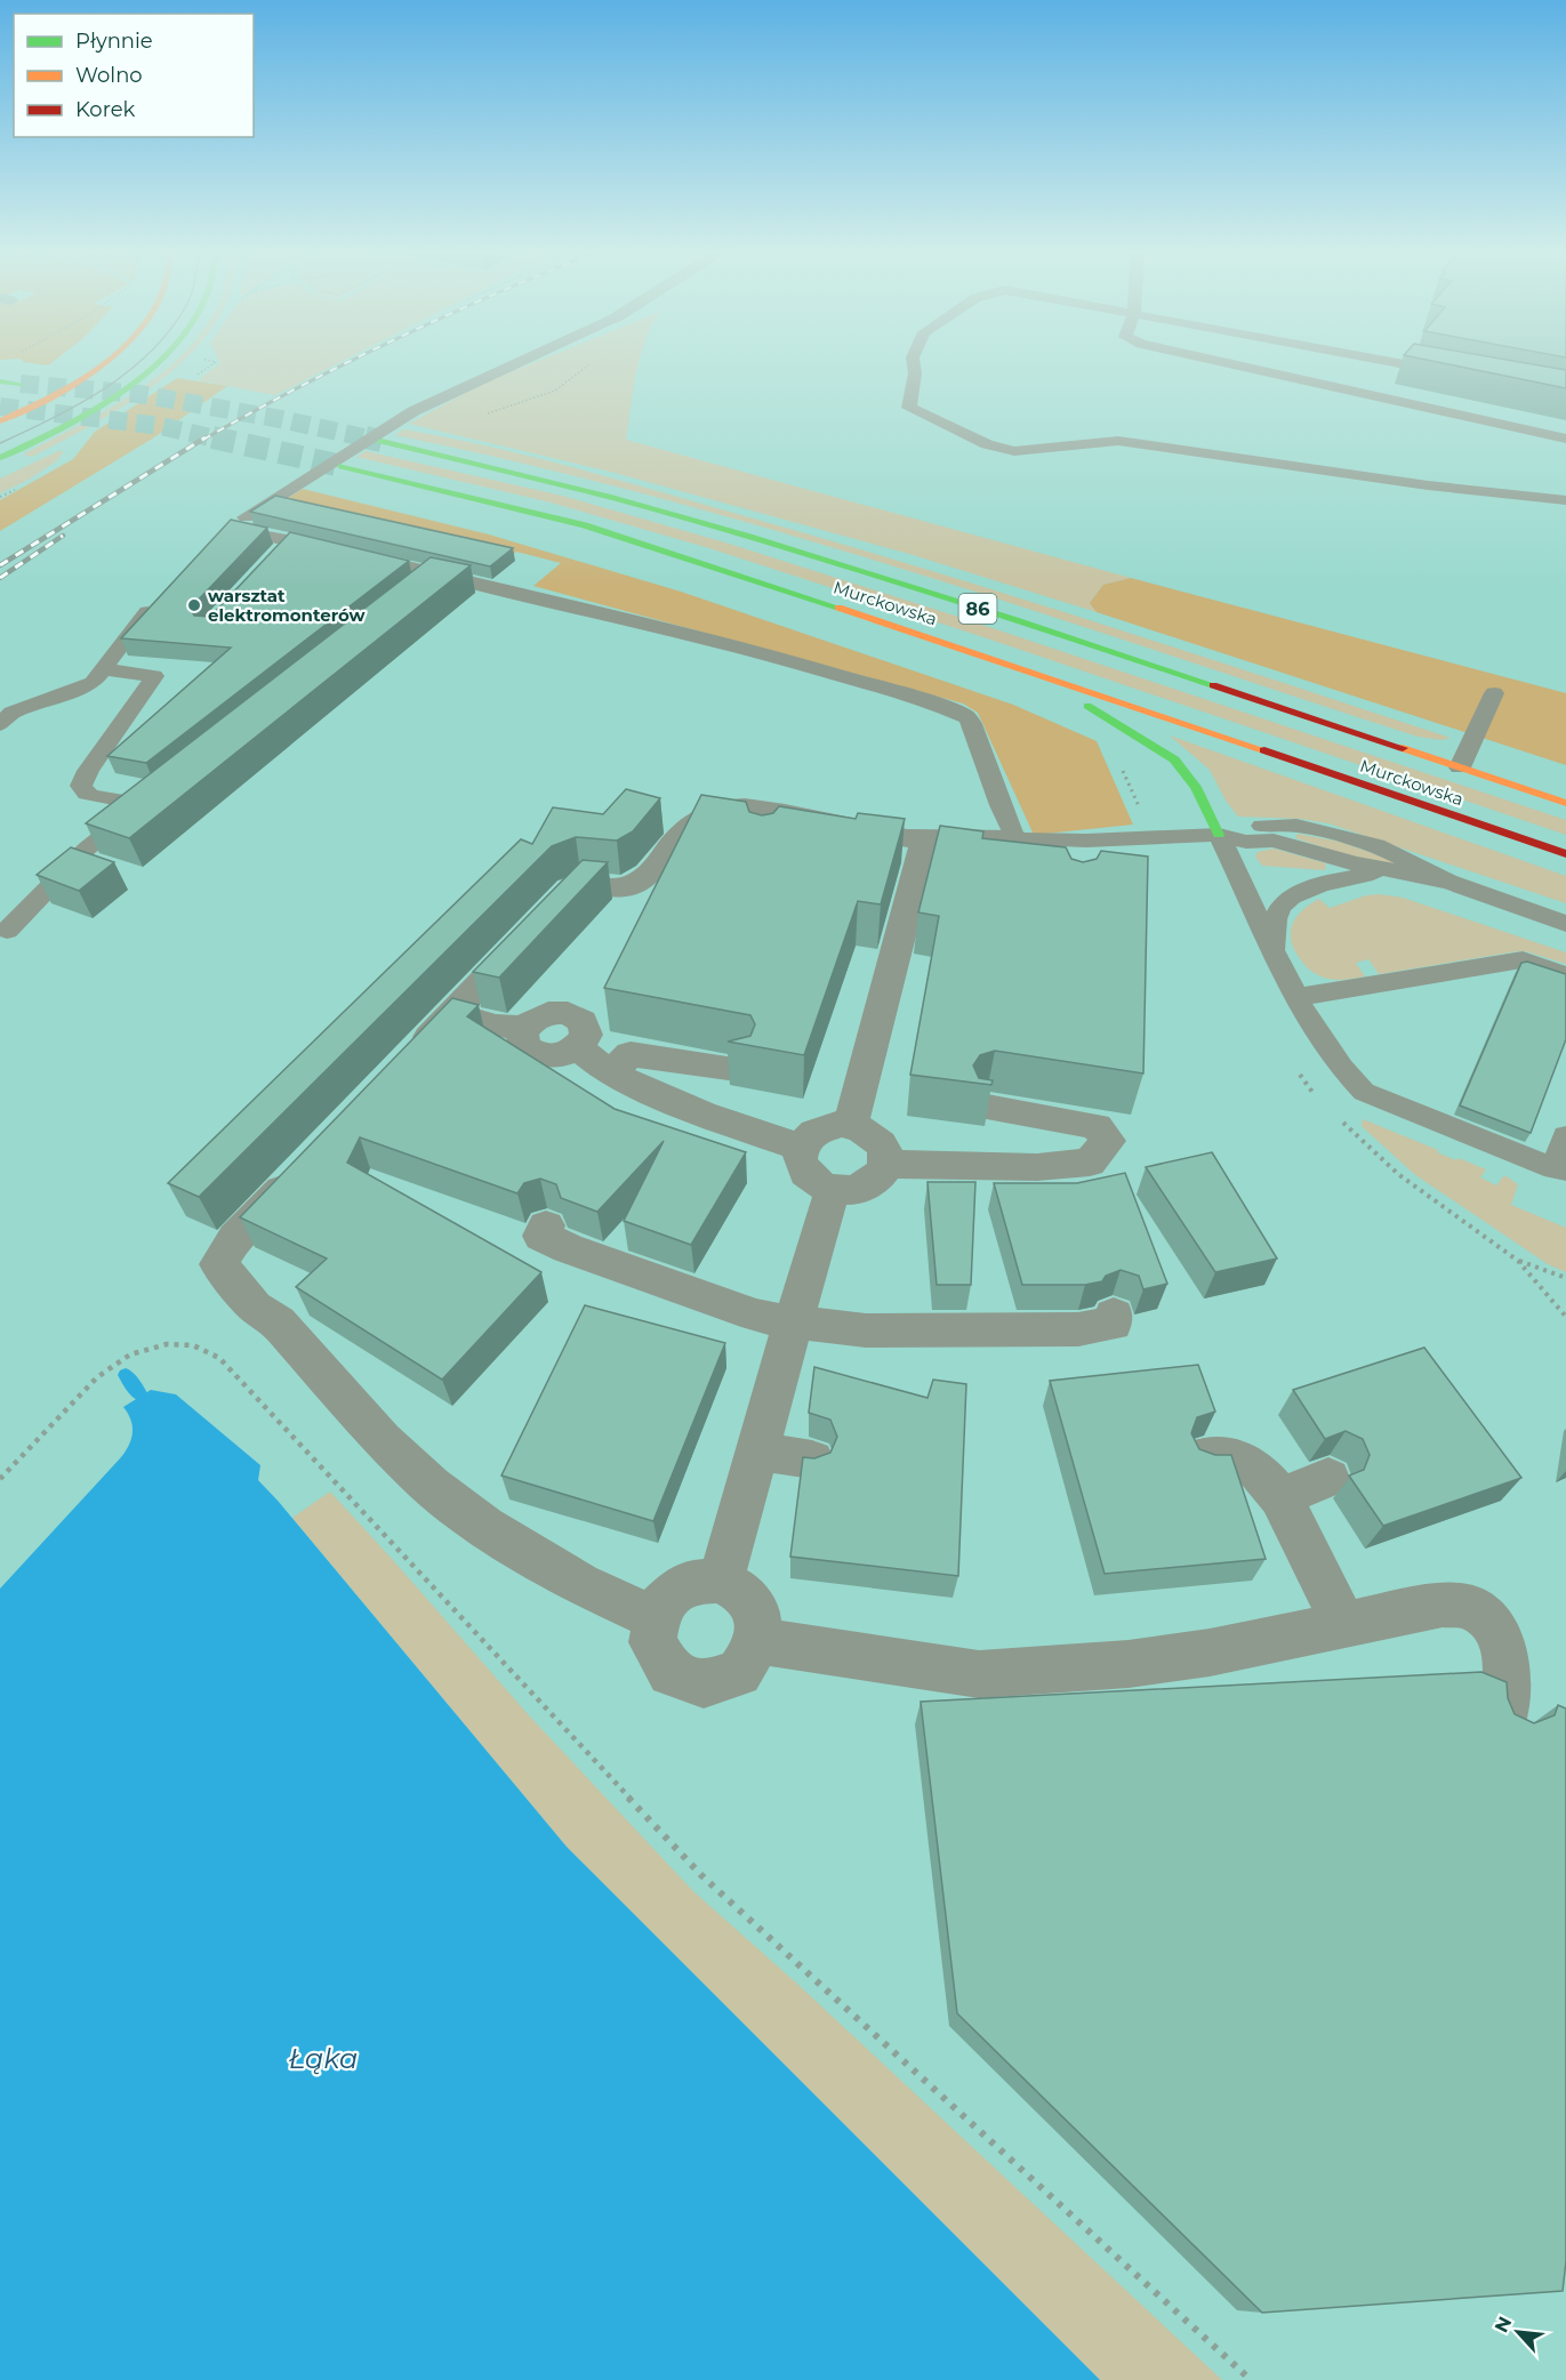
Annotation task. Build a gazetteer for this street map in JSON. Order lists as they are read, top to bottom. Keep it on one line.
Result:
{"streets":{"main road":["Murckowska","86"]},"water":["Łąka"],"places":["warsztat elektromonterów"],"legend":["Płynnie","Wolno","Korek"],"north":"top left"}
